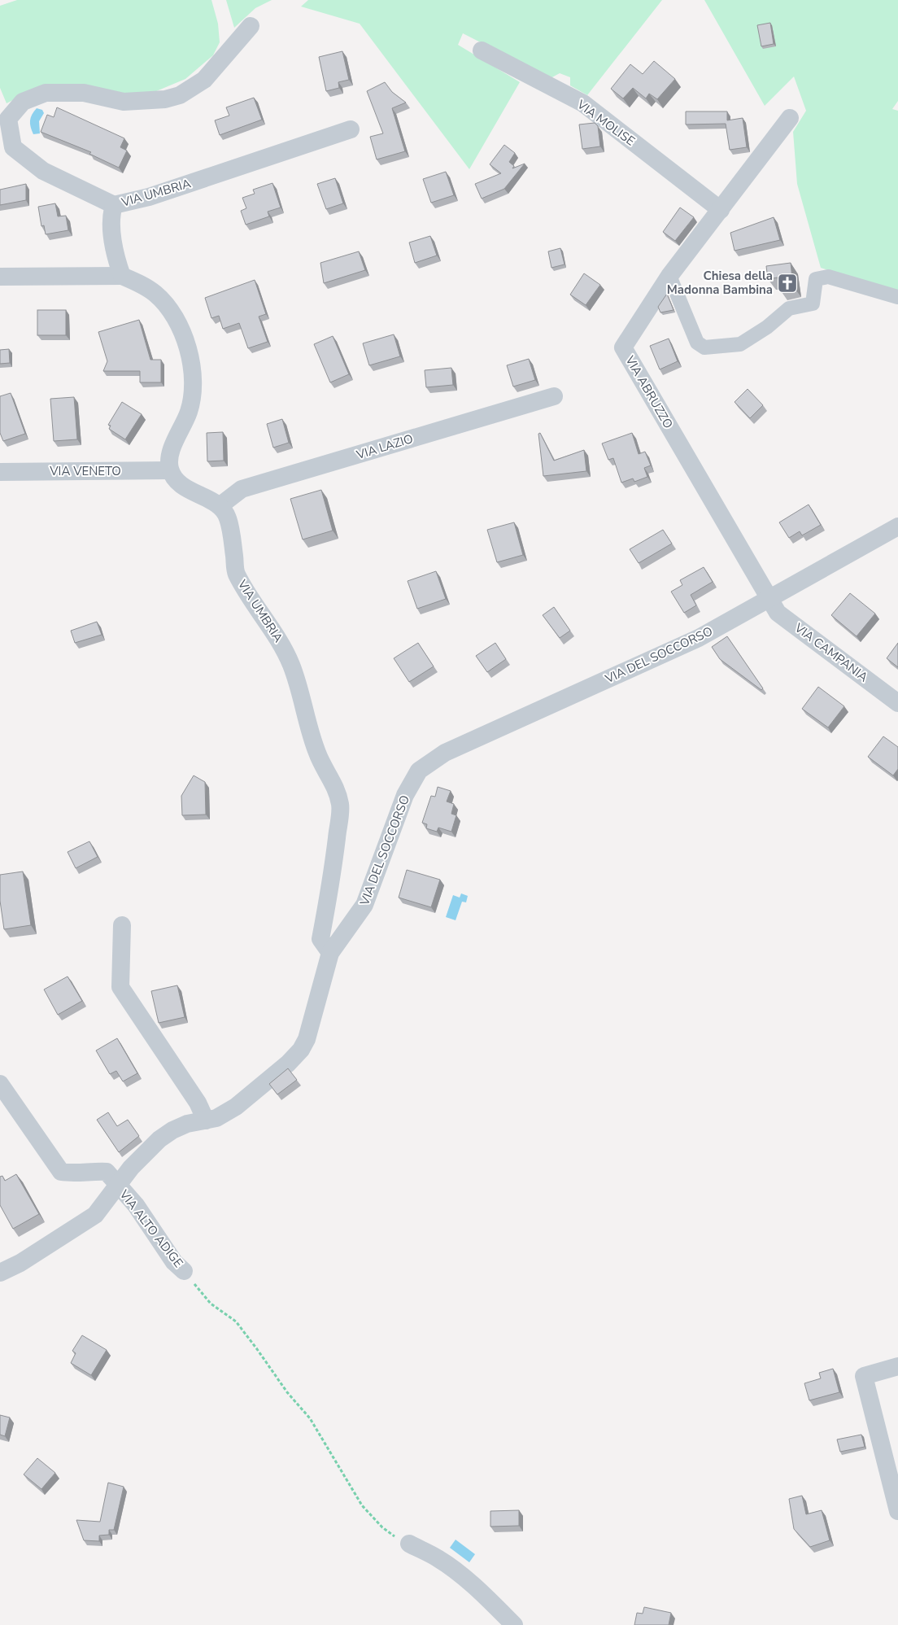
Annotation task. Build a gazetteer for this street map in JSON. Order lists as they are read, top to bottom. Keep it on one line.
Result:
{"streets":{"street":["VIA MOLISE","VIA UMBRIA","VIA ABRUZZO","VIA LAZIO","VIA VENETO","VIA CAMPANIA","VIA DEL SOCCORSO","VIA ALTO ADIGE"]},"crossings":[["VIA MOLISE","VIA ABRUZZO"],["VIA UMBRIA","VIA LAZIO"],["VIA UMBRIA","VIA DEL SOCCORSO"],["VIA ABRUZZO","VIA CAMPANIA"],["VIA ABRUZZO","VIA DEL SOCCORSO"],["VIA CAMPANIA","VIA DEL SOCCORSO"],["VIA DEL SOCCORSO","VIA ALTO ADIGE"]],"places":{"church":["Chiesa della Madonna Bambina"]}}
